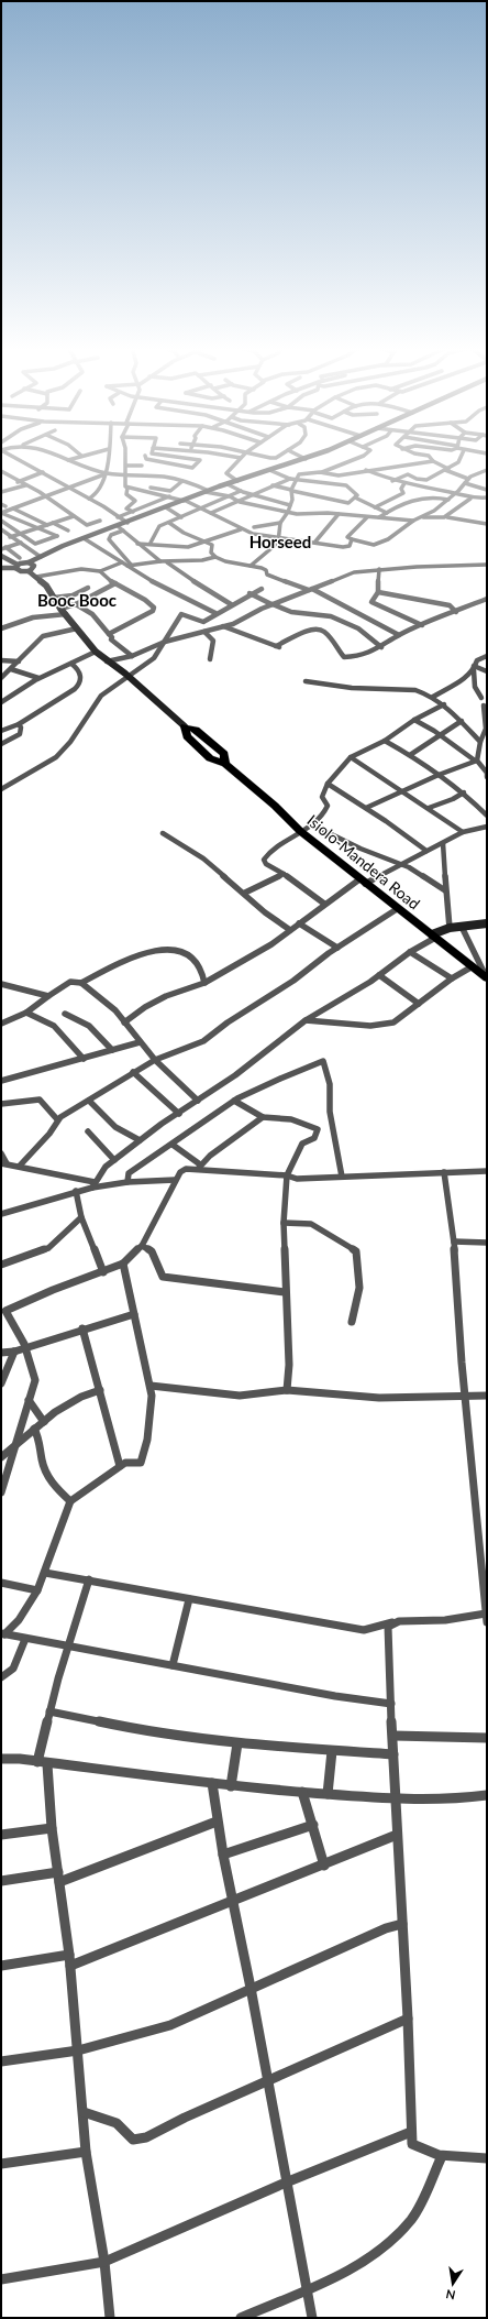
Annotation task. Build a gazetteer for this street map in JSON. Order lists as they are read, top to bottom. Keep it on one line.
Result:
{"streets":{"highway":["Isiolo-Mandera Road"]},"districts":["Horseed","Booc Booc"],"north":"bottom"}
